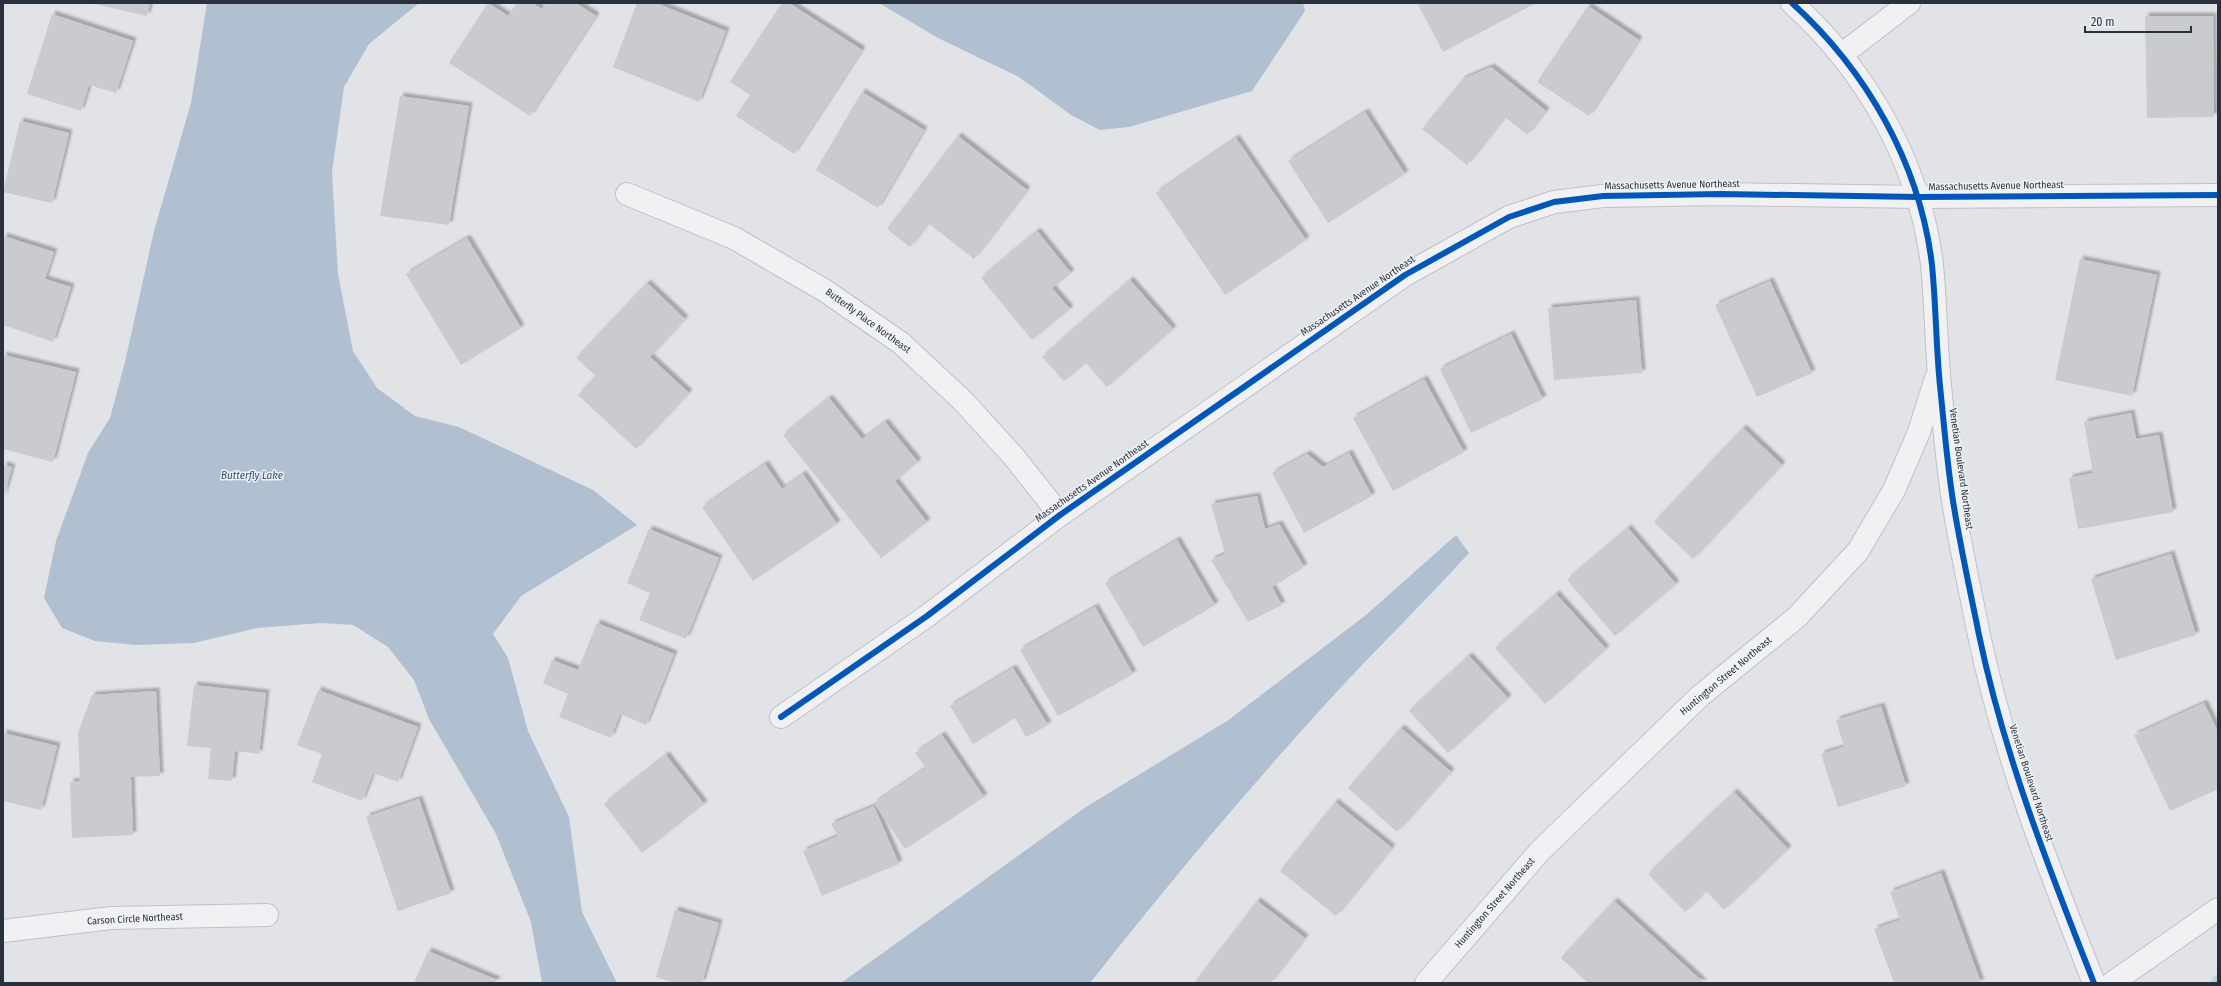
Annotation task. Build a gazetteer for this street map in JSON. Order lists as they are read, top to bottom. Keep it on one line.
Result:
{"streets":{"street":["Massachusetts Avenue Northeast","Butterfly Place Northeast","Venetian Boulevard Northeast","Huntington Street Northeast","Carson Circle Northeast"]},"crossings":[["Massachusetts Avenue Northeast","Butterfly Place Northeast"],["Massachusetts Avenue Northeast","Venetian Boulevard Northeast"],["Venetian Boulevard Northeast","Huntington Street Northeast"]],"water":["Butterfly Lake"],"scale_bar":"20 m"}
